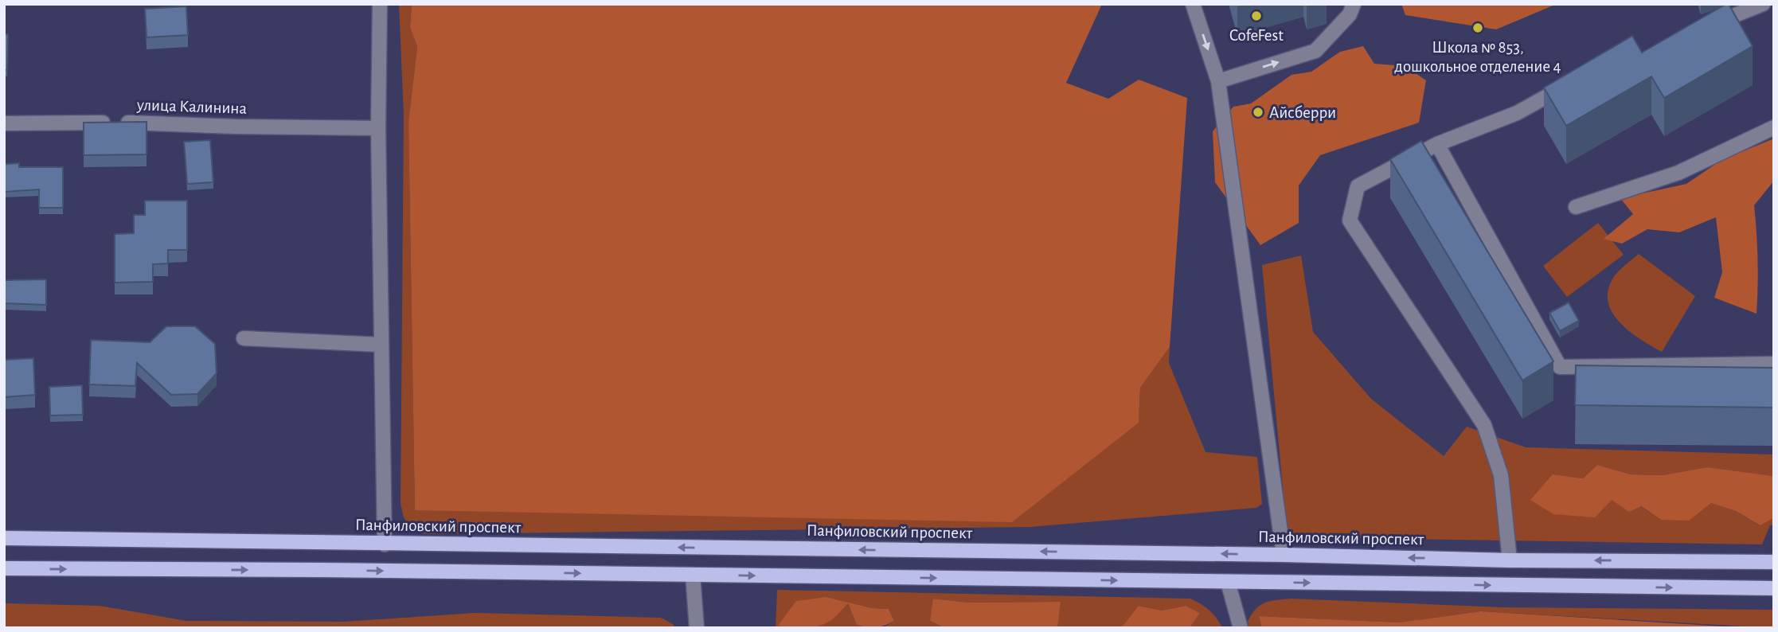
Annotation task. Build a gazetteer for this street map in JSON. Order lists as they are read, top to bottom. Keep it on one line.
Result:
{"streets":{"main road":["Панфиловский проспект"],"street":["улица Калинина"]},"places":["CofeFest","Школа № 853, дошкольное отделение 4","Айсберри"]}
